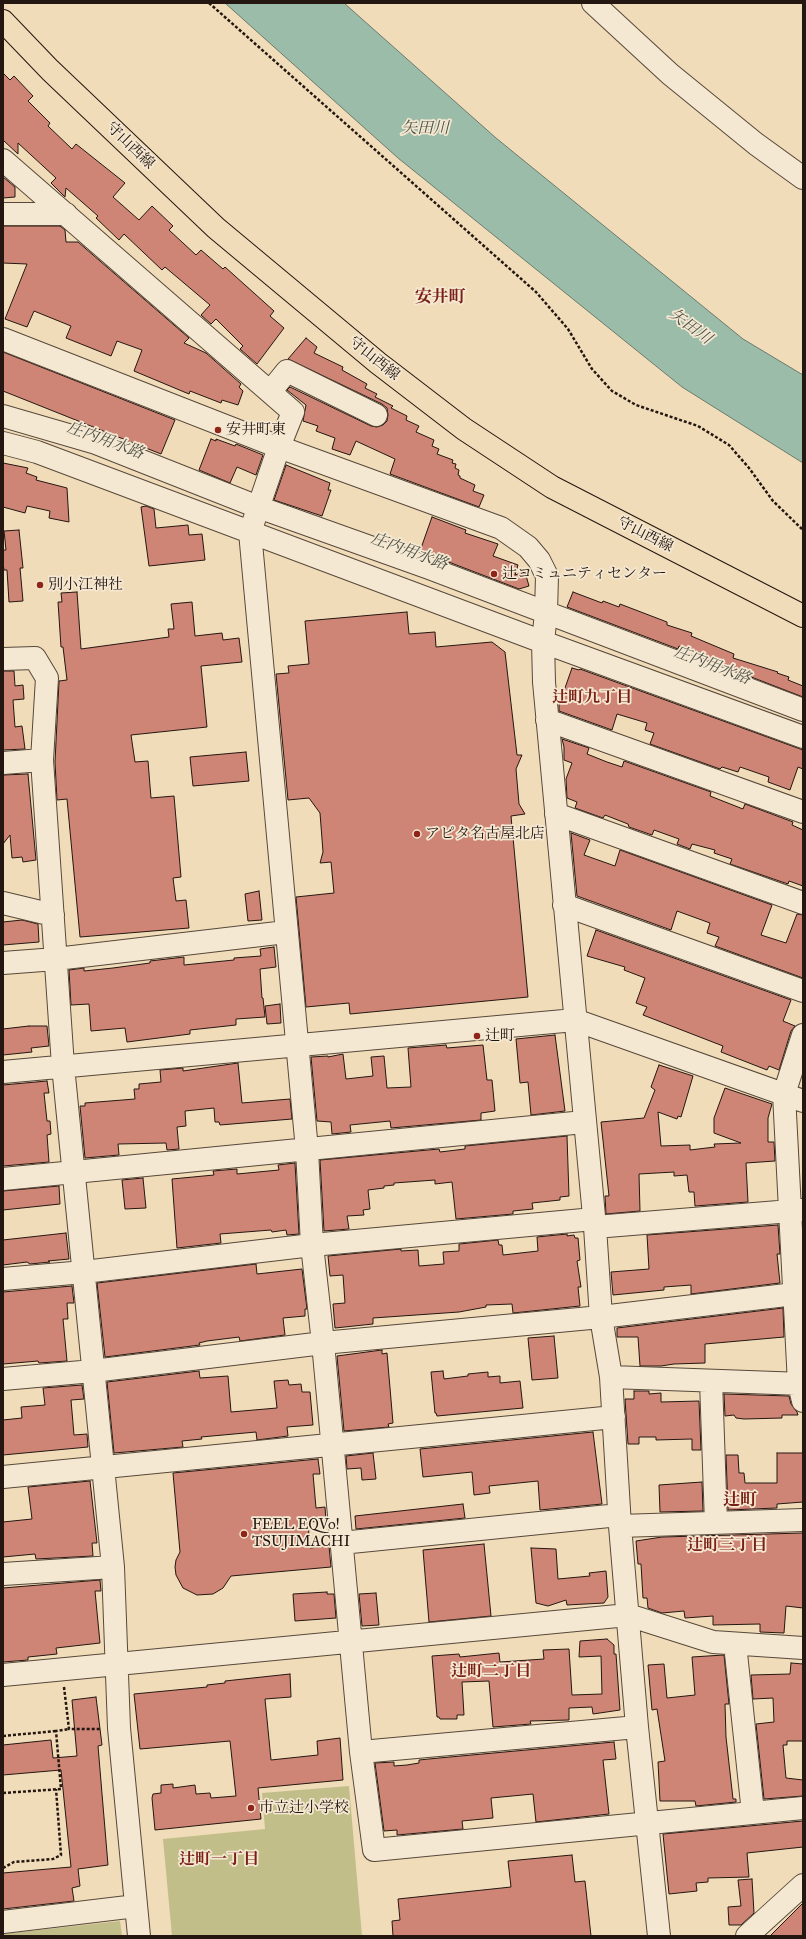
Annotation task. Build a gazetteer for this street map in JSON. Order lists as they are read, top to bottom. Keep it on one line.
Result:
{"streets":{"main road":["守山西線"]},"districts":["安井町","辻町九丁目","辻町","辻町三丁目","辻町二丁目","辻町一丁目"],"water":["矢田川","庄内用水路"],"places":["安井町東","辻コミュニティセンター","別小江神社","アピタ名古屋北店","辻町","FEEL EQVo! TSUJIMACHI","市立辻小学校"]}
